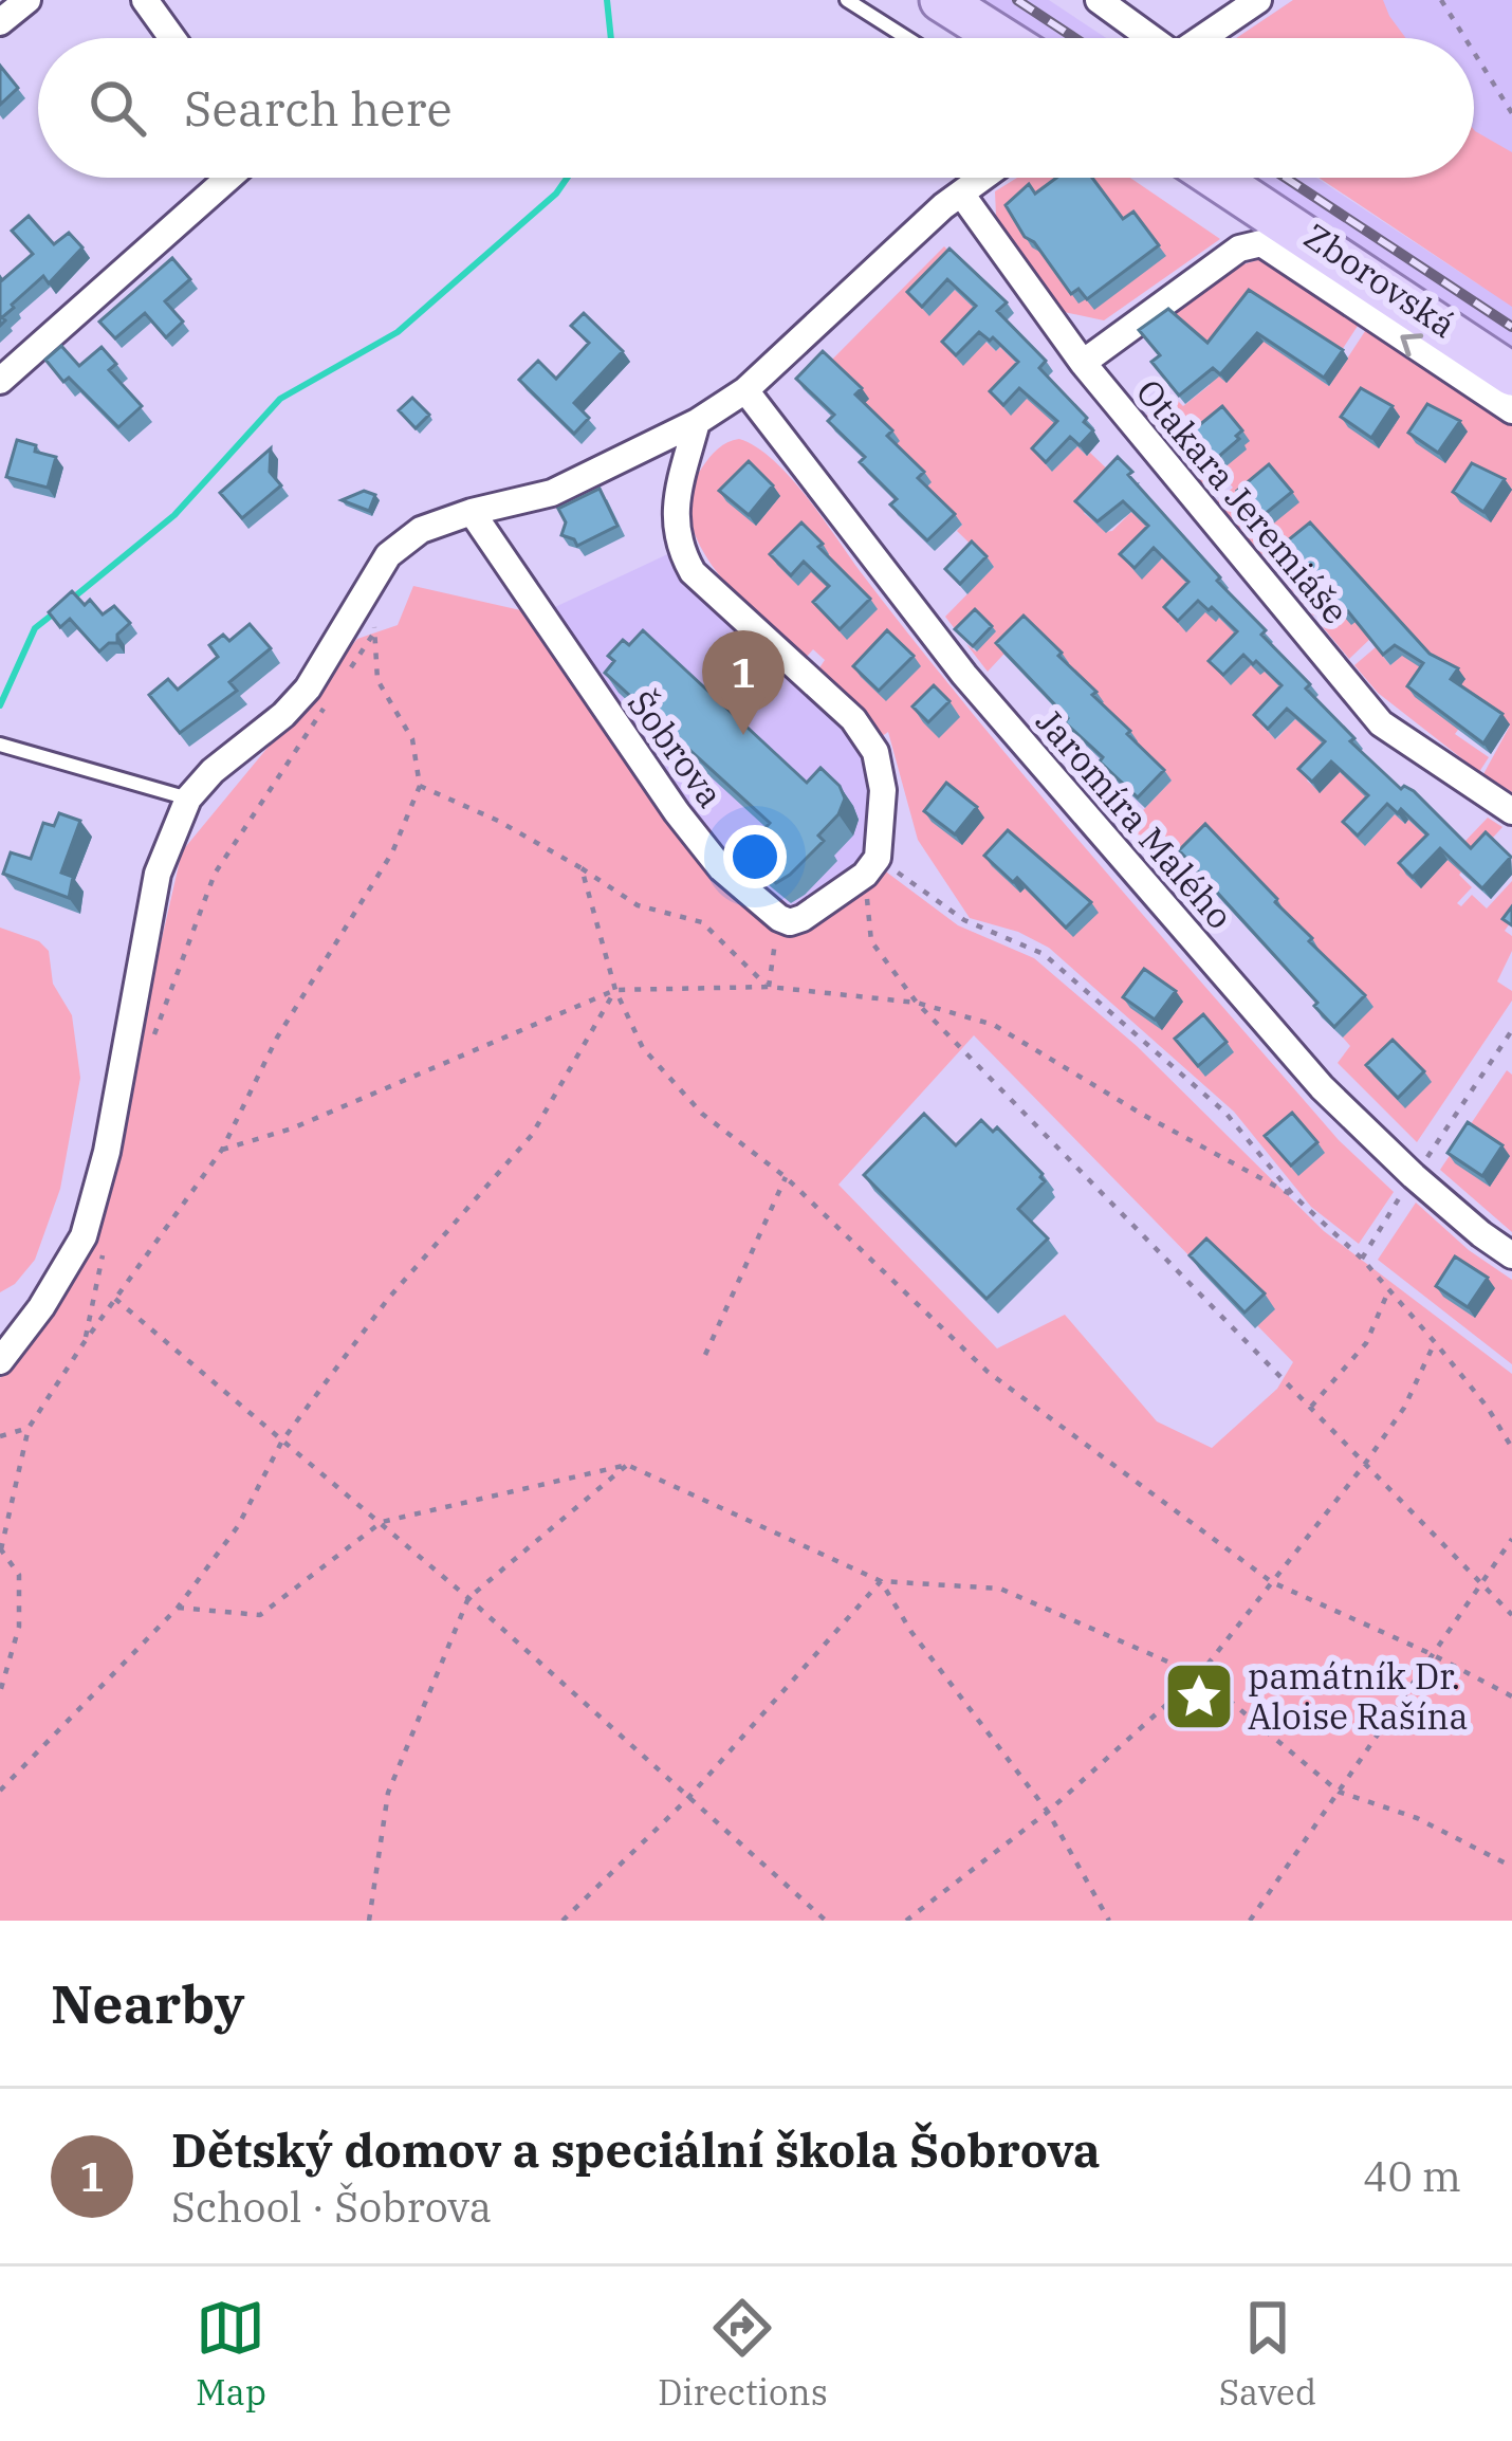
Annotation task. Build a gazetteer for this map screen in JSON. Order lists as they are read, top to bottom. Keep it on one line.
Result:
{"streets":{"street":["Zborovská","Otakara Jeremiáše","Šobrova","Jaromíra Malého"]},"crossings":[["Zborovská","Otakara Jeremiáše"]],"one_way":["Zborovská"],"places":{"place":["památník Dr. Aloise Rašína"]},"page":{"search":"Search here","pins":"1","heading":"Nearby","list":[{"mark":"1","name":"Dětský domov a speciální škola Šobrova","note":"School · Šobrova","value":"40 m"}],"nav":["Map","Directions","Saved"]}}
